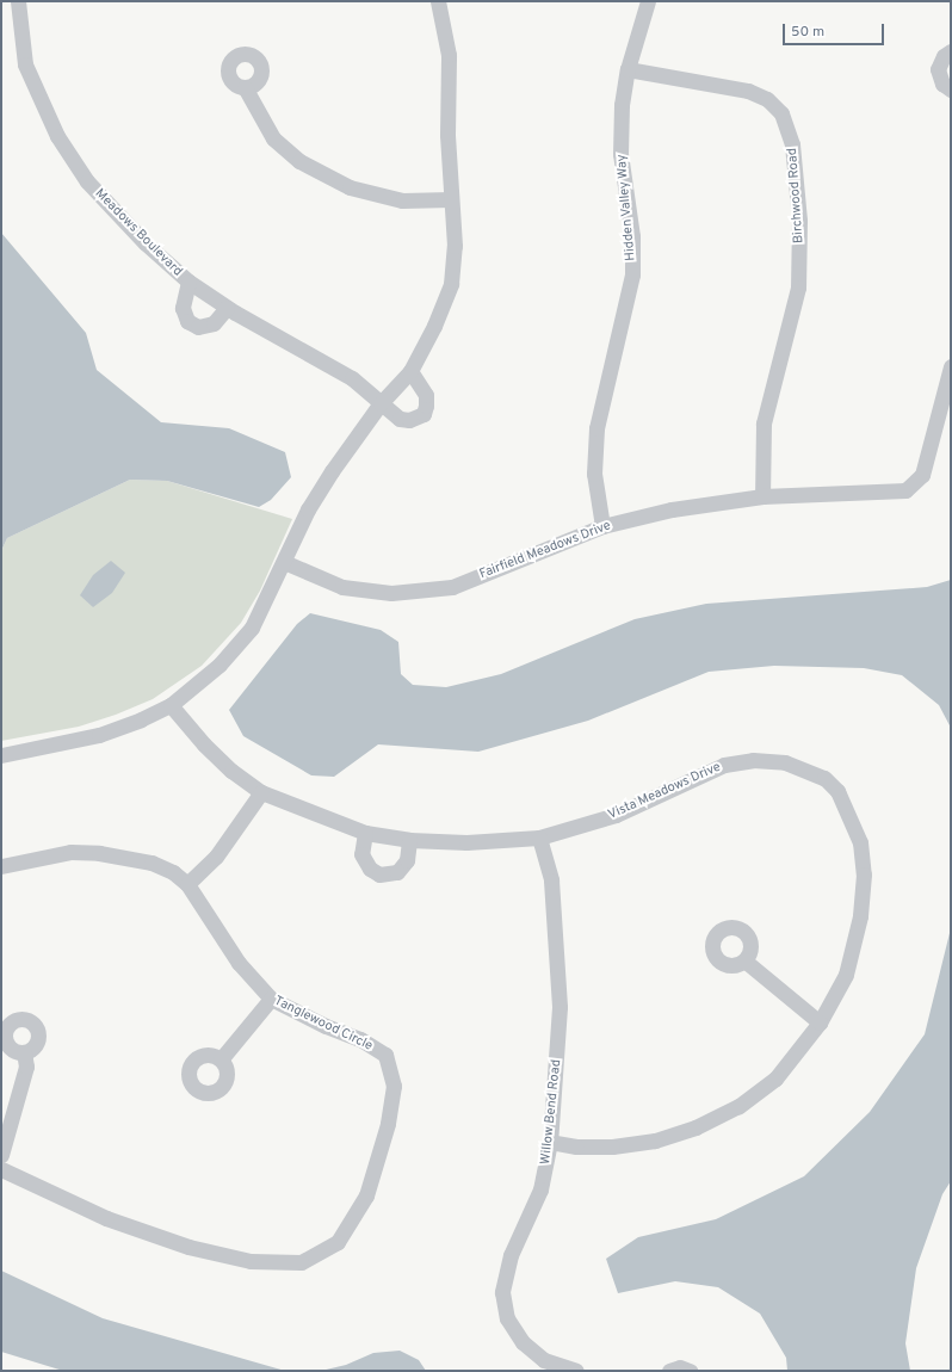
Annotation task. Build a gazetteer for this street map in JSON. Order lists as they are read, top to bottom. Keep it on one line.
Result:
{"streets":{"street":["Birchwood Road","Hidden Valley Way","Meadows Boulevard","Fairfield Meadows Drive","Vista Meadows Drive","Tanglewood Circle","Willow Bend Road"]},"crossings":[["Birchwood Road","Hidden Valley Way"],["Birchwood Road","Fairfield Meadows Drive"],["Hidden Valley Way","Fairfield Meadows Drive"],["Vista Meadows Drive","Willow Bend Road"]],"scale_bar":"50 m"}
